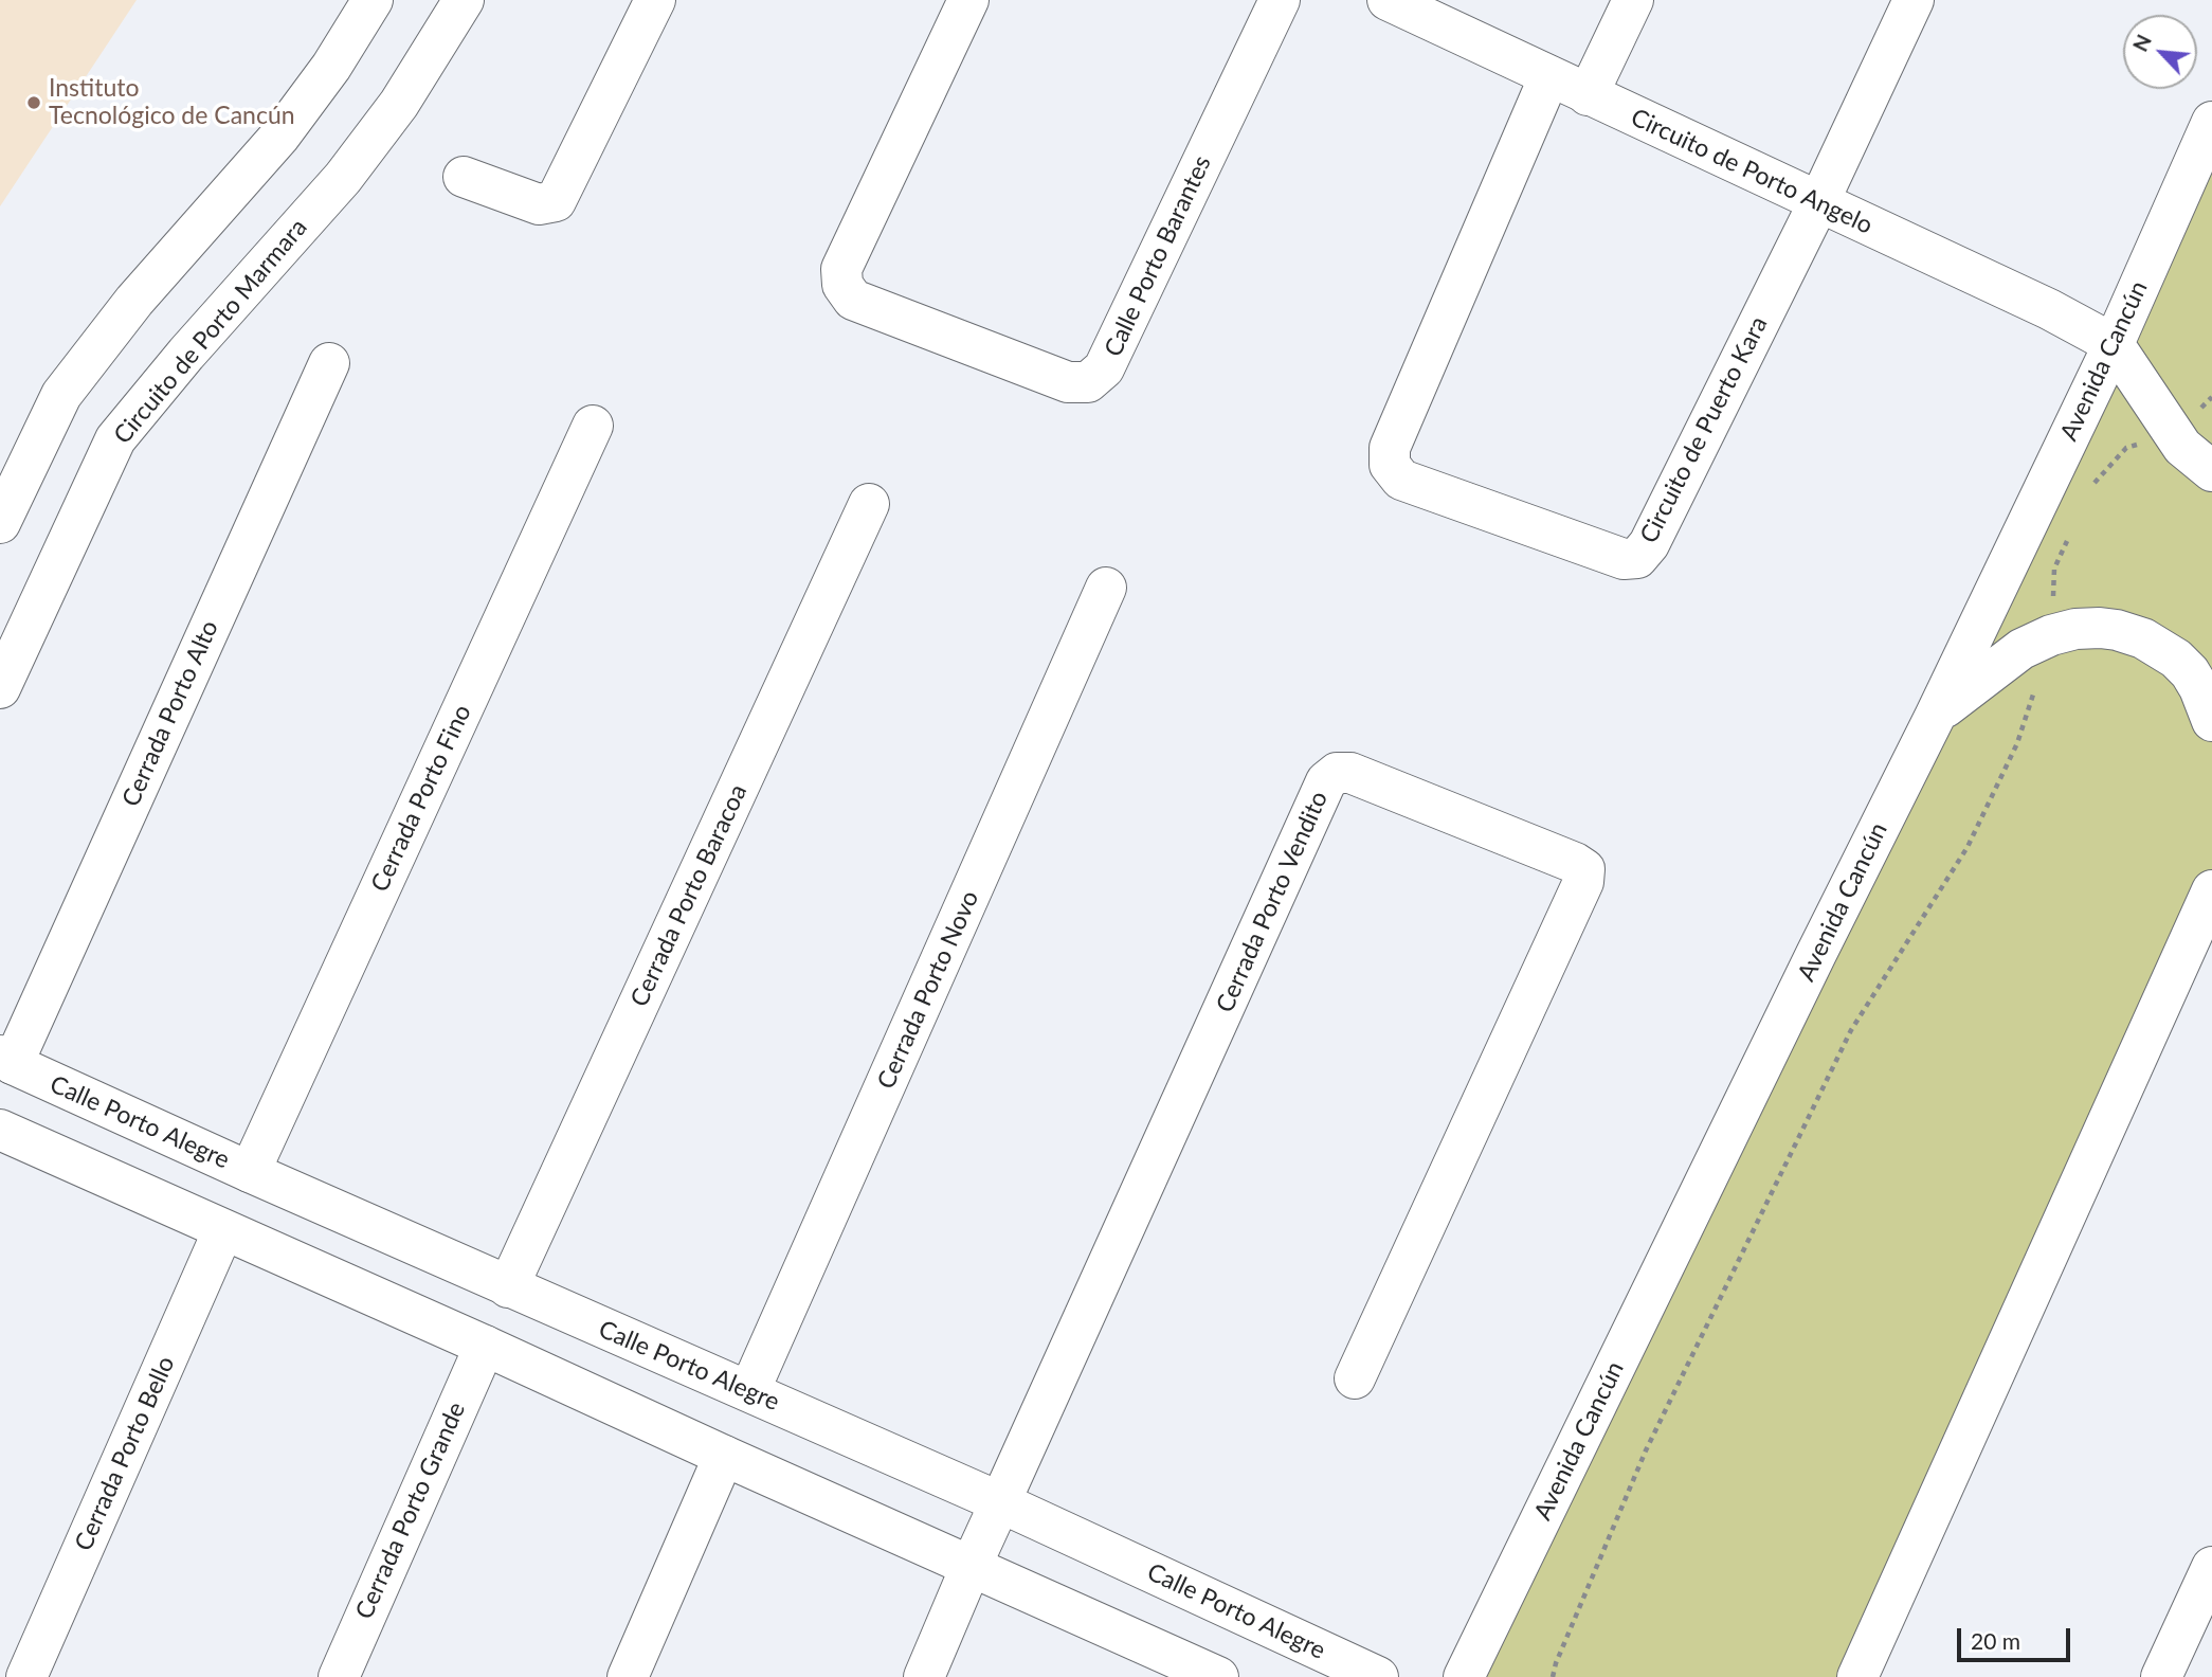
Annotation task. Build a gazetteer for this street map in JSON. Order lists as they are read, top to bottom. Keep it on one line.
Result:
{"streets":{"street":["Circuito de Porto Angelo","Calle Porto Barantes","Circuito de Porto Marmara","Avenida Cancún","Circuito de Puerto Kara","Cerrada Porto Alto","Cerrada Porto Fino","Cerrada Porto Baracoa","Cerrada Porto Vendito","Cerrada Porto Novo","Calle Porto Alegre","Cerrada Porto Bello","Cerrada Porto Grande"]},"crossings":[["Circuito de Porto Angelo","Avenida Cancún"],["Circuito de Porto Angelo","Circuito de Puerto Kara"],["Cerrada Porto Alto","Calle Porto Alegre"],["Cerrada Porto Fino","Calle Porto Alegre"],["Cerrada Porto Fino","Cerrada Porto Bello"],["Cerrada Porto Baracoa","Calle Porto Alegre"],["Cerrada Porto Baracoa","Cerrada Porto Grande"],["Cerrada Porto Vendito","Calle Porto Alegre"],["Cerrada Porto Novo","Calle Porto Alegre"]],"places":["Instituto Tecnológico de Cancún"],"scale_bar":"20 m","north":"top left"}
